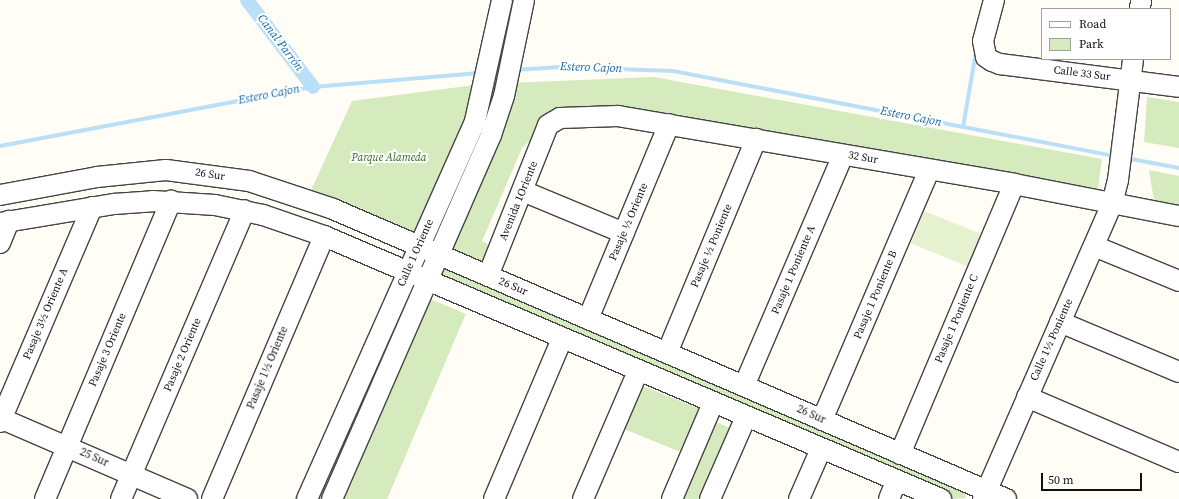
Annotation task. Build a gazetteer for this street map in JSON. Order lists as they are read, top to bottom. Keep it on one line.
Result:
{"streets":{"street":["Calle 33 Sur","32 Sur","26 Sur","Avenida 1Oriente","Pasaje ½ Oriente","Pasaje ½ Poniente","Calle 1 Oriente","Pasaje 1 Poniente A","Pasaje 1 Poniente B","Pasaje 3½ Oriente A","Pasaje 1 Poniente C","Calle 1½ Poniente","Pasaje 3 Oriente","Pasaje 2 Oriente","Pasaje 1½ Oriente","25 Sur"]},"crossings":[["Calle 33 Sur","Calle 1½ Poniente"],["32 Sur","Avenida 1Oriente"],["32 Sur","Pasaje ½ Oriente"],["32 Sur","Pasaje ½ Poniente"],["32 Sur","Pasaje 1 Poniente A"],["32 Sur","Pasaje 1 Poniente B"],["32 Sur","Pasaje 1 Poniente C"],["32 Sur","Calle 1½ Poniente"],["26 Sur","Avenida 1Oriente"],["26 Sur","Pasaje ½ Oriente"],["26 Sur","Pasaje ½ Poniente"],["26 Sur","Calle 1 Oriente"],["26 Sur","Pasaje 1 Poniente A"],["26 Sur","Pasaje 1 Poniente B"],["26 Sur","Pasaje 1 Poniente C"],["26 Sur","Calle 1½ Poniente"],["Pasaje 3½ Oriente A","25 Sur"],["Pasaje 3 Oriente","25 Sur"],["Pasaje 2 Oriente","25 Sur"]],"water":["Canal Parrón","Estero Cajon"],"parks":["Parque Alameda"],"legend":["Road","Park"],"scale_bar":"50 m"}
